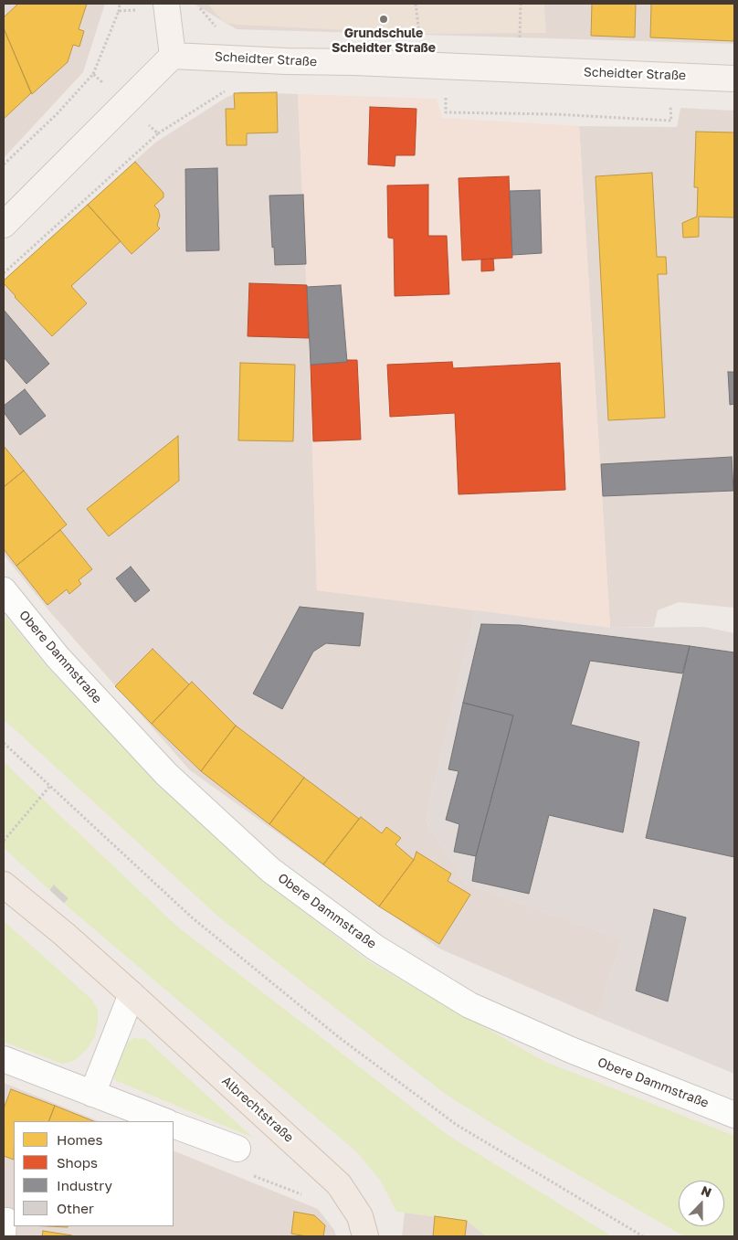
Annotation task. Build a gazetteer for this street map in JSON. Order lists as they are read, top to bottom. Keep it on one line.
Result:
{"streets":{"main road":["Albrechtstraße"],"street":["Scheidter Straße","Obere Dammstraße"]},"places":["Grundschule Scheidter Straße"],"legend":["Homes","Shops","Industry","Other"],"north":"top"}
